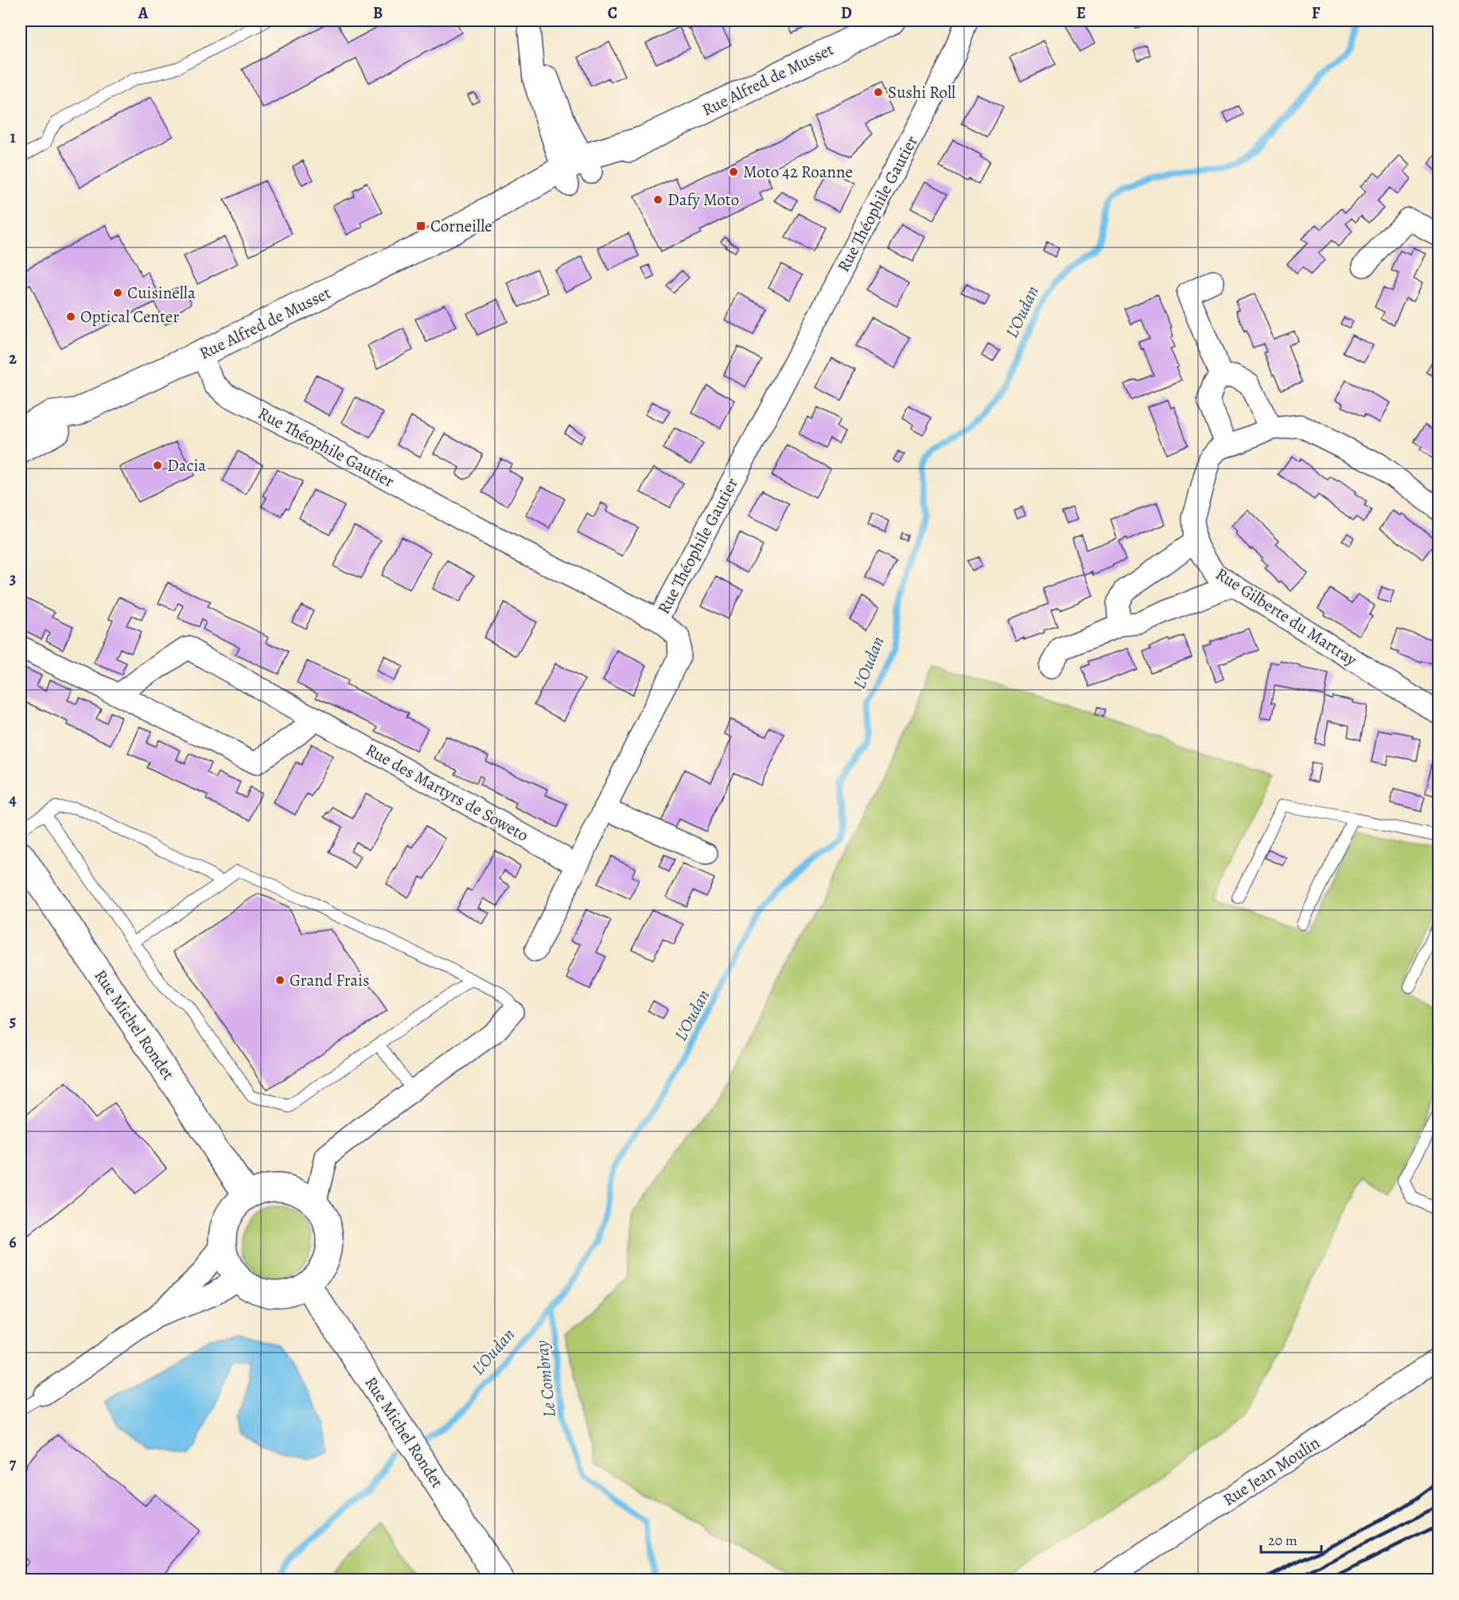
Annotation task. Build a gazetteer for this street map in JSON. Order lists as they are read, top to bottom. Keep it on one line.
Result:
{"streets":{"street":["Rue Alfred de Musset","Rue Théophile Gautier","Rue Gilberte du Martray","Rue des Martyrs de Soweto","Rue Michel Rondet","Rue Jean Moulin"]},"crossings":[["Rue Alfred de Musset","Rue Théophile Gautier"]],"water":["L'Oudan","Le Combray"],"places":{"other":["Sushi Roll","Moto 42 Roanne","Dafy Moto","Cuisinella","Optical Center","Dacia","Grand Frais"],"transit":["Corneille"]},"scale_bar":"20 m","grid":{"columns":["A","B","C","D","E","F"],"rows":["1","2","3","4","5","6","7"]}}
